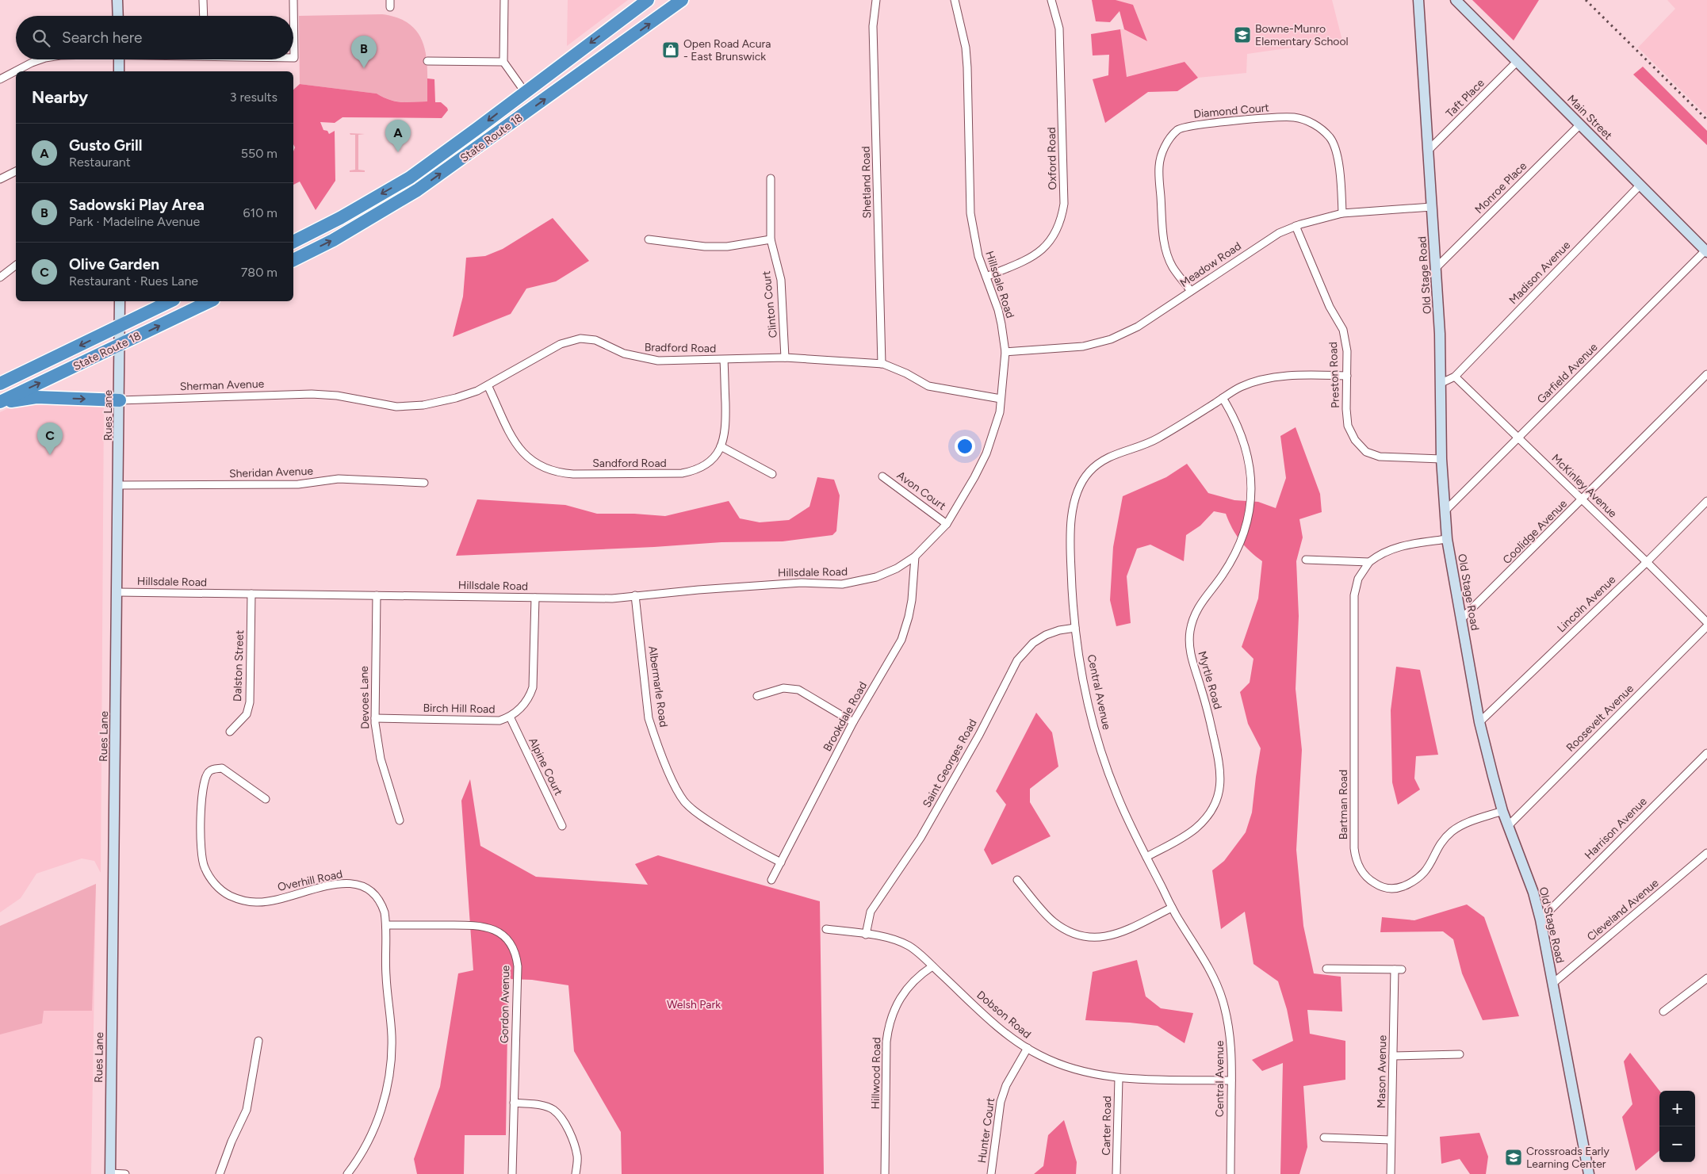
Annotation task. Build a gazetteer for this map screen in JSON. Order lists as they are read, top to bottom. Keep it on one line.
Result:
{"streets":{"highway":["State Route 18"],"street":["Taft Place","Diamond Court","Main Street","Oxford Road","Shetland Road","Monroe Place","Meadow Road","Madison Avenue","Old Stage Road","Hillsdale Road","Clinton Court","Bradford Road","Garfield Avenue","Preston Road","Sherman Avenue","Rues Lane","Sandford Road","Sheridan Avenue","McKinley Avenue","Avon Court","Coolidge Avenue","Lincoln Avenue","Dalston Street","Myrtle Road","Albermarle Road","Central Avenue","Devoes Lane","Birch Hill Road","Brookdale Road","Roosevelt Avenue","Saint Georges Road","Alpine Court","Bartman Road","Harrison Avenue","Overhill Road","Cleveland Avenue","Gordon Avenue","Dobson Road","Mason Avenue","Hillwood Road","Carter Road","Hunter Court"]},"crossings":[["Taft Place","Main Street"],["Taft Place","Old Stage Road"],["Diamond Court","Meadow Road"],["Main Street","Monroe Place"],["Main Street","Madison Avenue"],["Main Street","Garfield Avenue"],["State Route 18","Rues Lane"],["Oxford Road","Hillsdale Road"],["Shetland Road","Bradford Road"],["Monroe Place","Old Stage Road"],["Meadow Road","Old Stage Road"],["Meadow Road","Hillsdale Road"],["Meadow Road","Preston Road"],["Madison Avenue","McKinley Avenue"],["Old Stage Road","Garfield Avenue"],["Old Stage Road","Preston Road"],["Old Stage Road","Coolidge Avenue"],["Old Stage Road","Lincoln Avenue"],["Old Stage Road","Roosevelt Avenue"],["Old Stage Road","Bartman Road"],["Old Stage Road","Harrison Avenue"],["Old Stage Road","Cleveland Avenue"],["Hillsdale Road","Bradford Road"],["Hillsdale Road","Rues Lane"],["Hillsdale Road","Avon Court"],["Hillsdale Road","Dalston Street"],["Hillsdale Road","Albermarle Road"],["Hillsdale Road","Devoes Lane"],["Hillsdale Road","Birch Hill Road"],["Hillsdale Road","Brookdale Road"],["Clinton Court","Bradford Road"],["Bradford Road","Sherman Avenue"],["Bradford Road","Sandford Road"],["Garfield Avenue","McKinley Avenue"],["Preston Road","Central Avenue"],["Sherman Avenue","Rues Lane"],["Rues Lane","Sheridan Avenue"],["McKinley Avenue","Coolidge Avenue"],["McKinley Avenue","Lincoln Avenue"],["Myrtle Road","Central Avenue"],["Albermarle Road","Brookdale Road"],["Central Avenue","Saint Georges Road"],["Central Avenue","Dobson Road"],["Devoes Lane","Birch Hill Road"],["Birch Hill Road","Alpine Court"],["Saint Georges Road","Dobson Road"],["Overhill Road","Gordon Avenue"],["Dobson Road","Hillwood Road"],["Dobson Road","Carter Road"],["Dobson Road","Hunter Court"]],"parks":["Welsh Park"],"places":{"school or university":["Bowne-Munro Elementary School","Crossroads Early Learning Center"],"shop":["Open Road Acura - East Brunswick"]},"page":{"search":"Search here","pins":["B","A","C"],"heading":["Nearby","3 results"],"list":[{"mark":"A","name":"Gusto Grill","note":"Restaurant","value":"550 m"},{"mark":"B","name":"Sadowski Play Area","note":"Park · Madeline Avenue","value":"610 m"},{"mark":"C","name":"Olive Garden","note":"Restaurant · Rues Lane","value":"780 m"}],"map_buttons":["+","−"]}}
